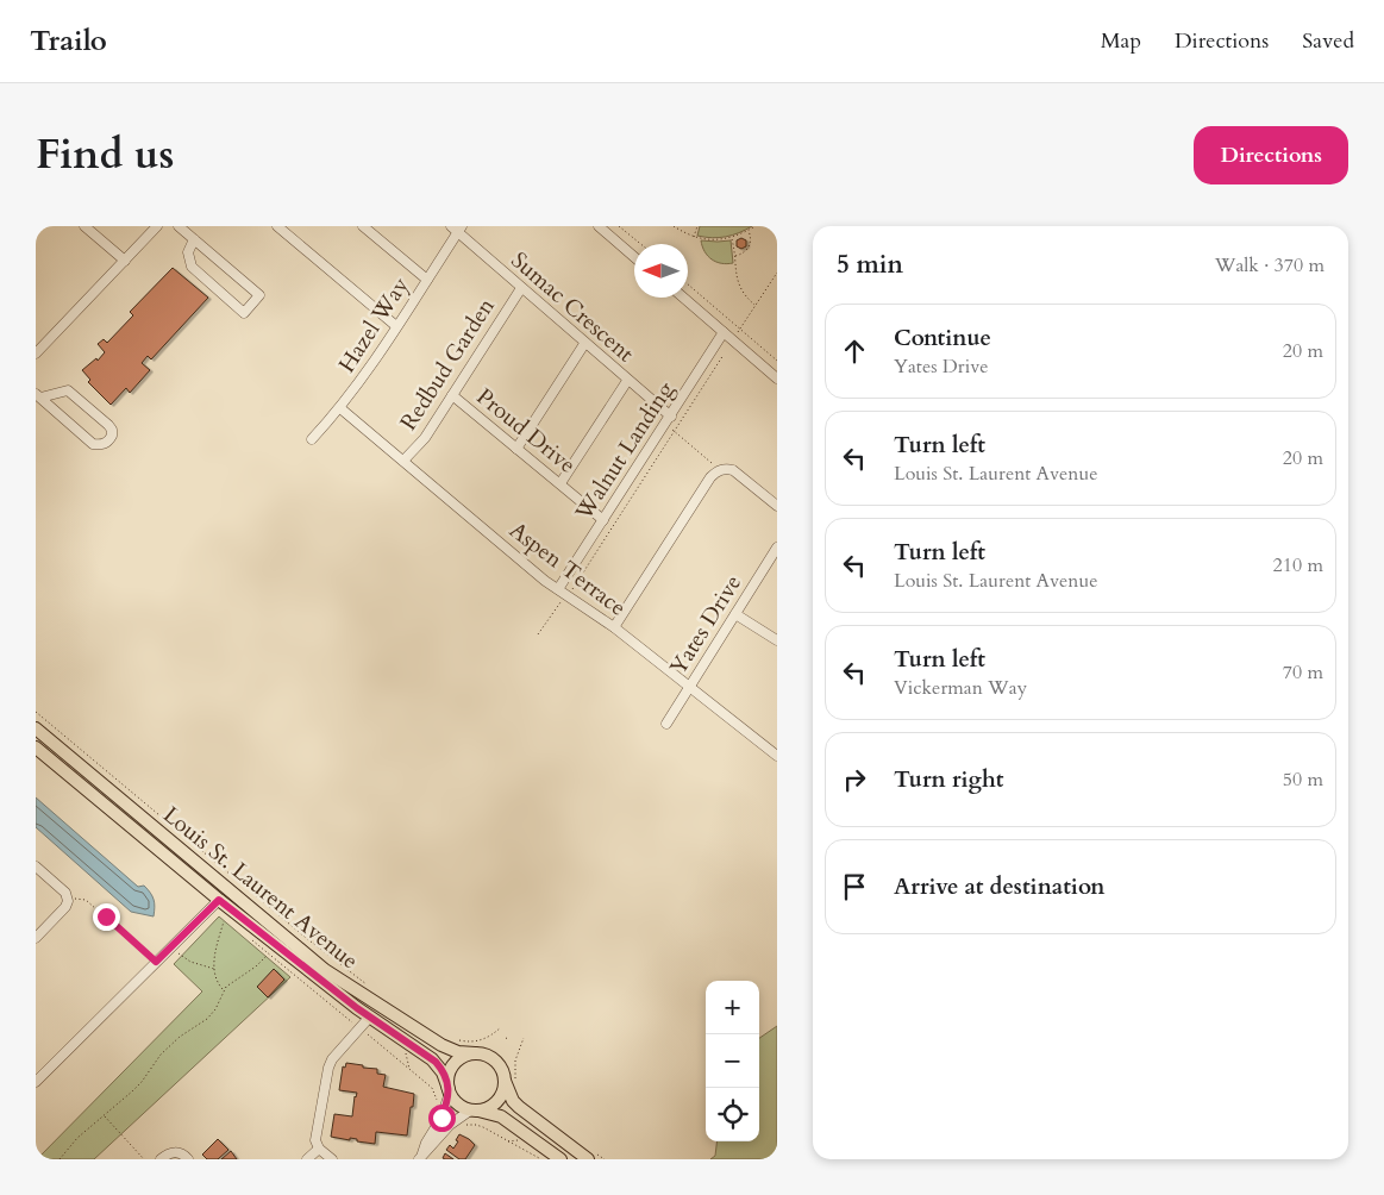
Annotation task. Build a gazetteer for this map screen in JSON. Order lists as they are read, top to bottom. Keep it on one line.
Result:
{"streets":{"main road":["Louis St. Laurent Avenue"],"street":["Sumac Crescent","Hazel Way","Redbud Garden","Proud Drive","Walnut Landing","Aspen Terrace","Yates Drive"]},"crossings":[["Sumac Crescent","Hazel Way"],["Sumac Crescent","Redbud Garden"],["Sumac Crescent","Walnut Landing"],["Hazel Way","Aspen Terrace"],["Redbud Garden","Proud Drive"],["Redbud Garden","Aspen Terrace"],["Proud Drive","Walnut Landing"],["Walnut Landing","Aspen Terrace"],["Aspen Terrace","Yates Drive"]],"north":"left","page":{"header":"Trailo","nav":["Map","Directions","Saved"],"title":"Find us","buttons":"Directions","heading":["5 min","Walk · 370 m"],"list":[["Continue","Yates Drive","20 m"],["Turn left","Louis St. Laurent Avenue","20 m"],["Turn left","Louis St. Laurent Avenue","210 m"],["Turn left","Vickerman Way","70 m"],["Turn right","50 m"],"Arrive at destination"],"map_buttons":["+","−"]}}
